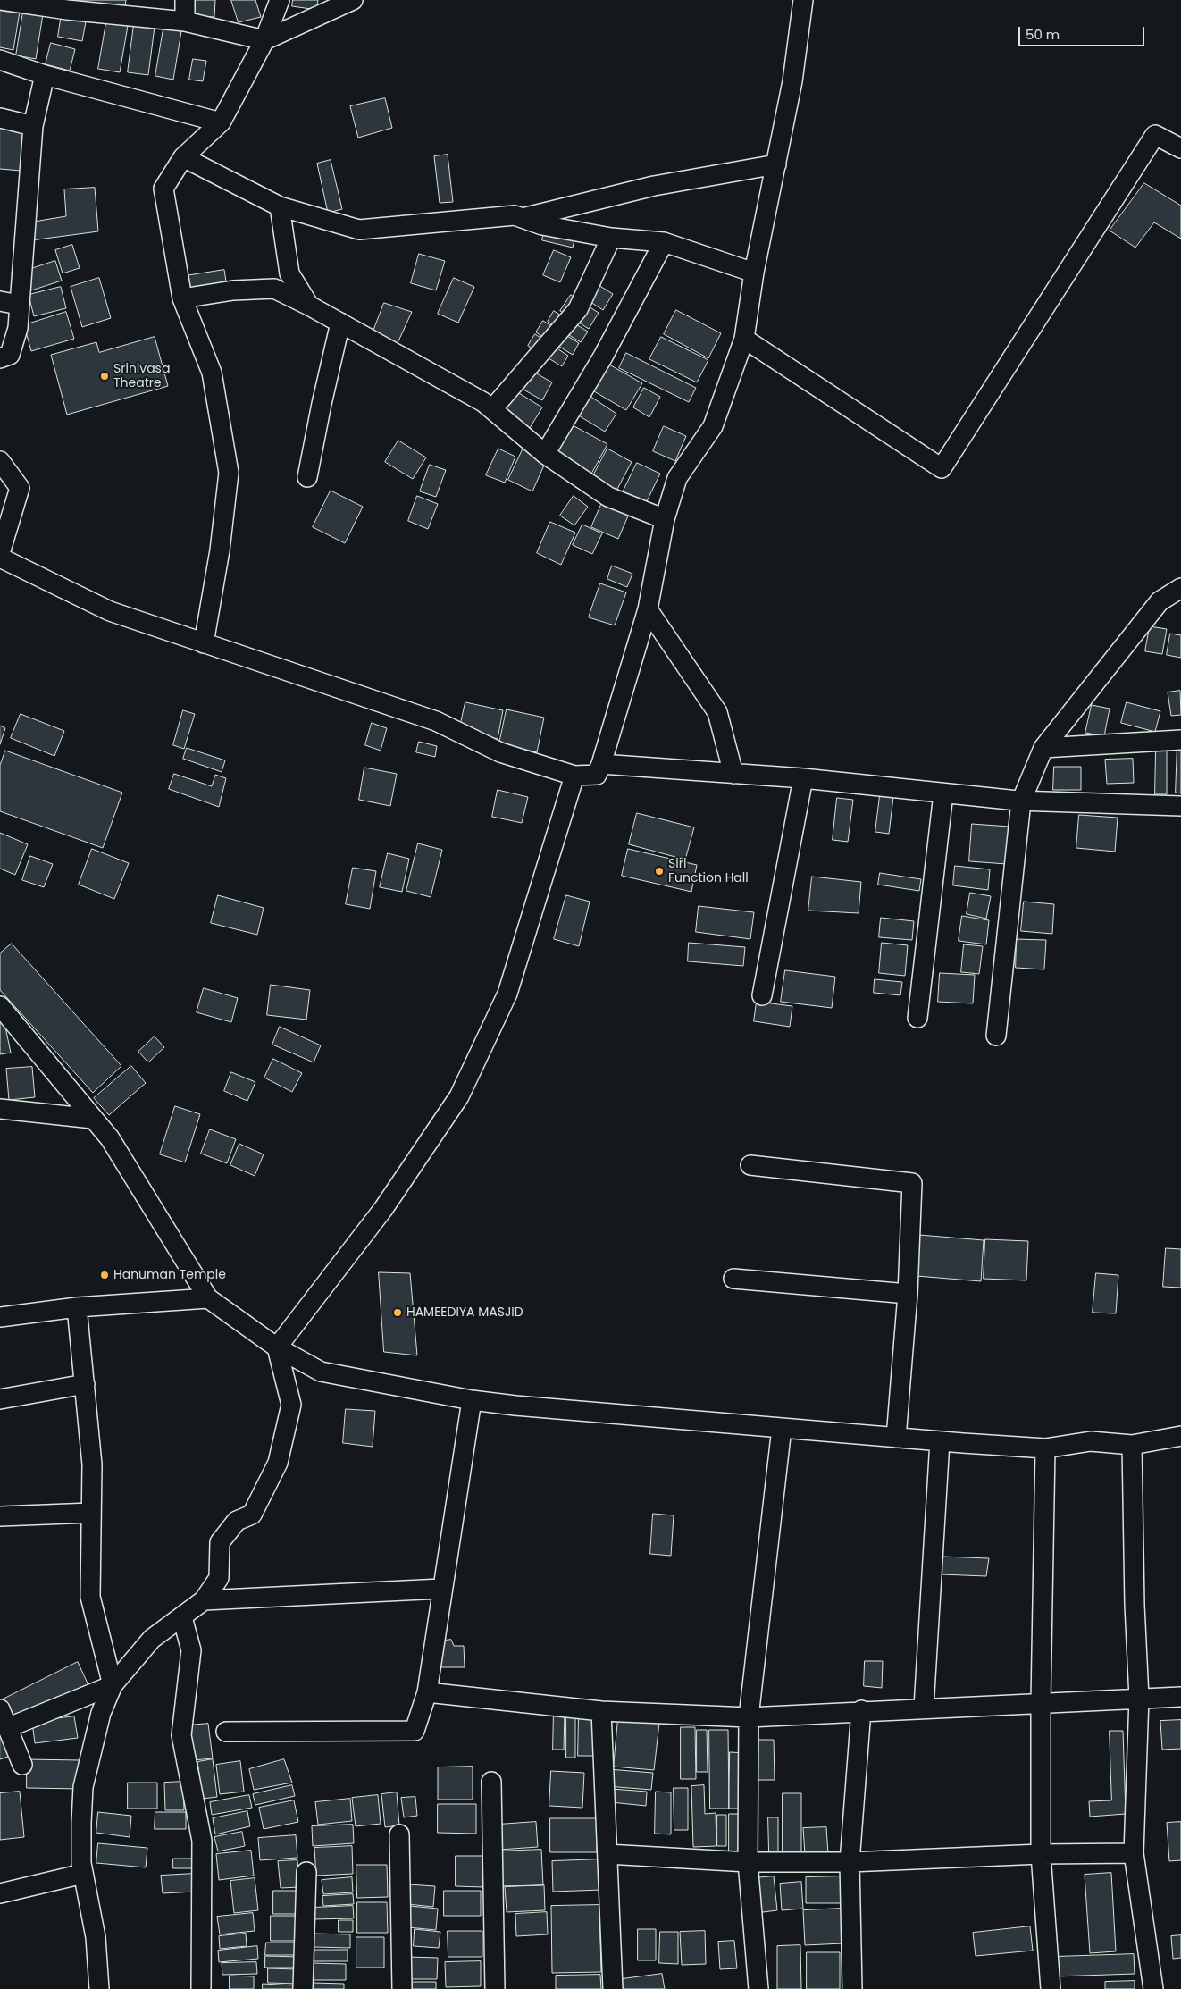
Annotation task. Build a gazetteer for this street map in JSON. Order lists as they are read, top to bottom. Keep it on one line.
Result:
{"places":["Srinivasa Theatre","Siri Function Hall","Hanuman Temple","HAMEEDIYA MASJID"],"scale_bar":"50 m"}
